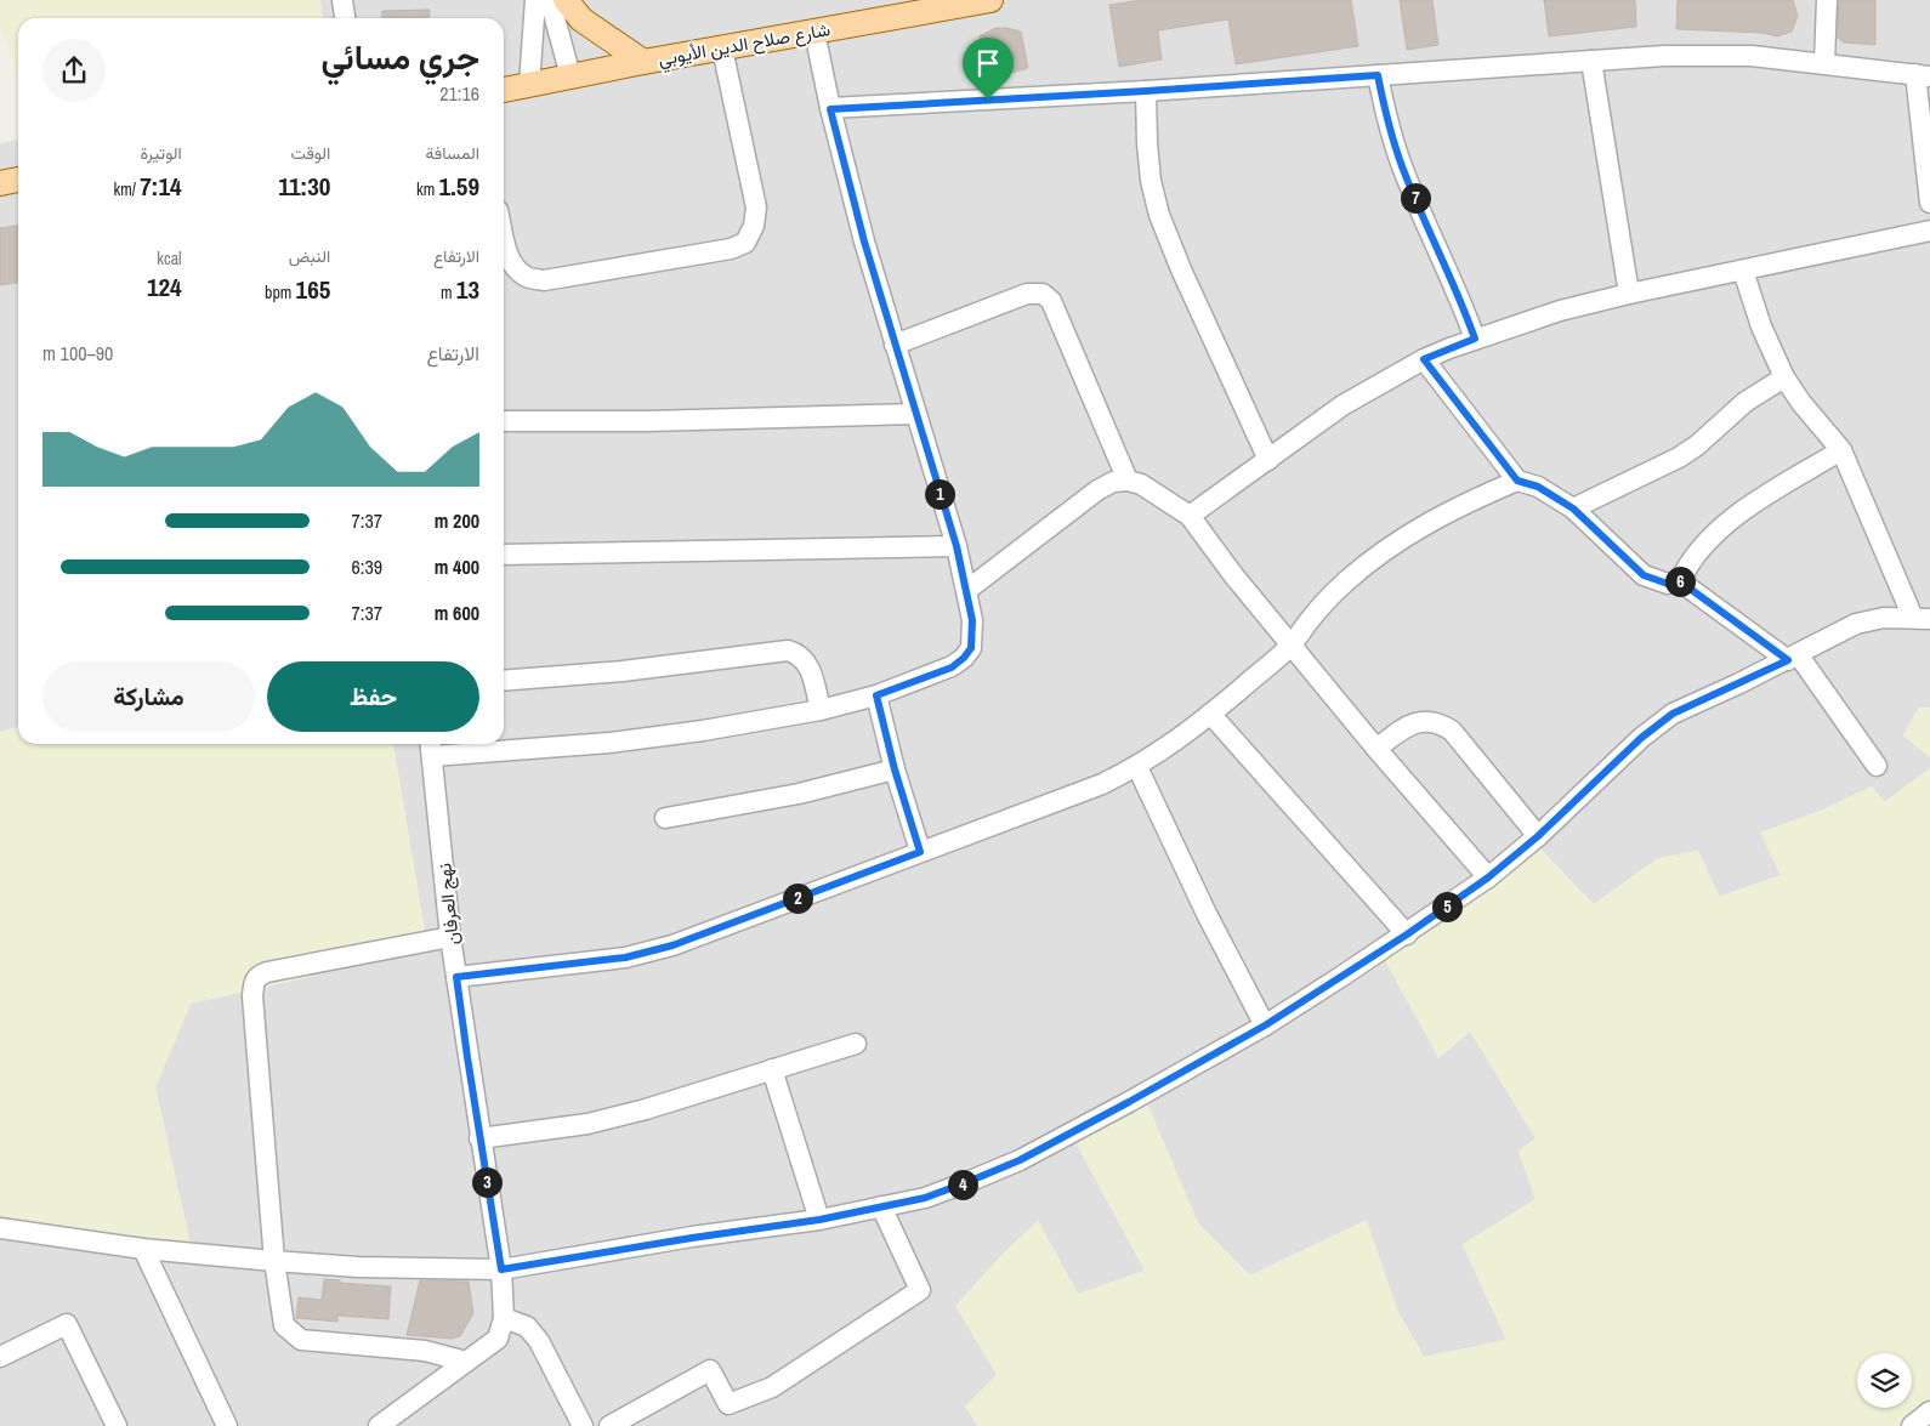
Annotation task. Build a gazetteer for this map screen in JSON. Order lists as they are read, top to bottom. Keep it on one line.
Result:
{"streets":{"main road":["شارع صلاح الدين الأيوبي"],"street":["نهج العرفان"]},"page":{"heading":["جري مسائي","21:16"],"stats":[["المسافة","1.59 km"],["الوقت","11:30"],["الوتيرة","7:14 /km"],["الارتفاع","13 m"],["النبض","165 bpm"],["kcal","124"]],"pins":["7","1","6","2","5","3","4"],"chart":["الارتفاع","90–100 m"],"list":[{"name":"200 m","note":"7:37"},{"name":"400 m","note":"6:39"},{"name":"600 m","note":"7:37"}],"buttons":["حفظ","مشاركة"]}}
